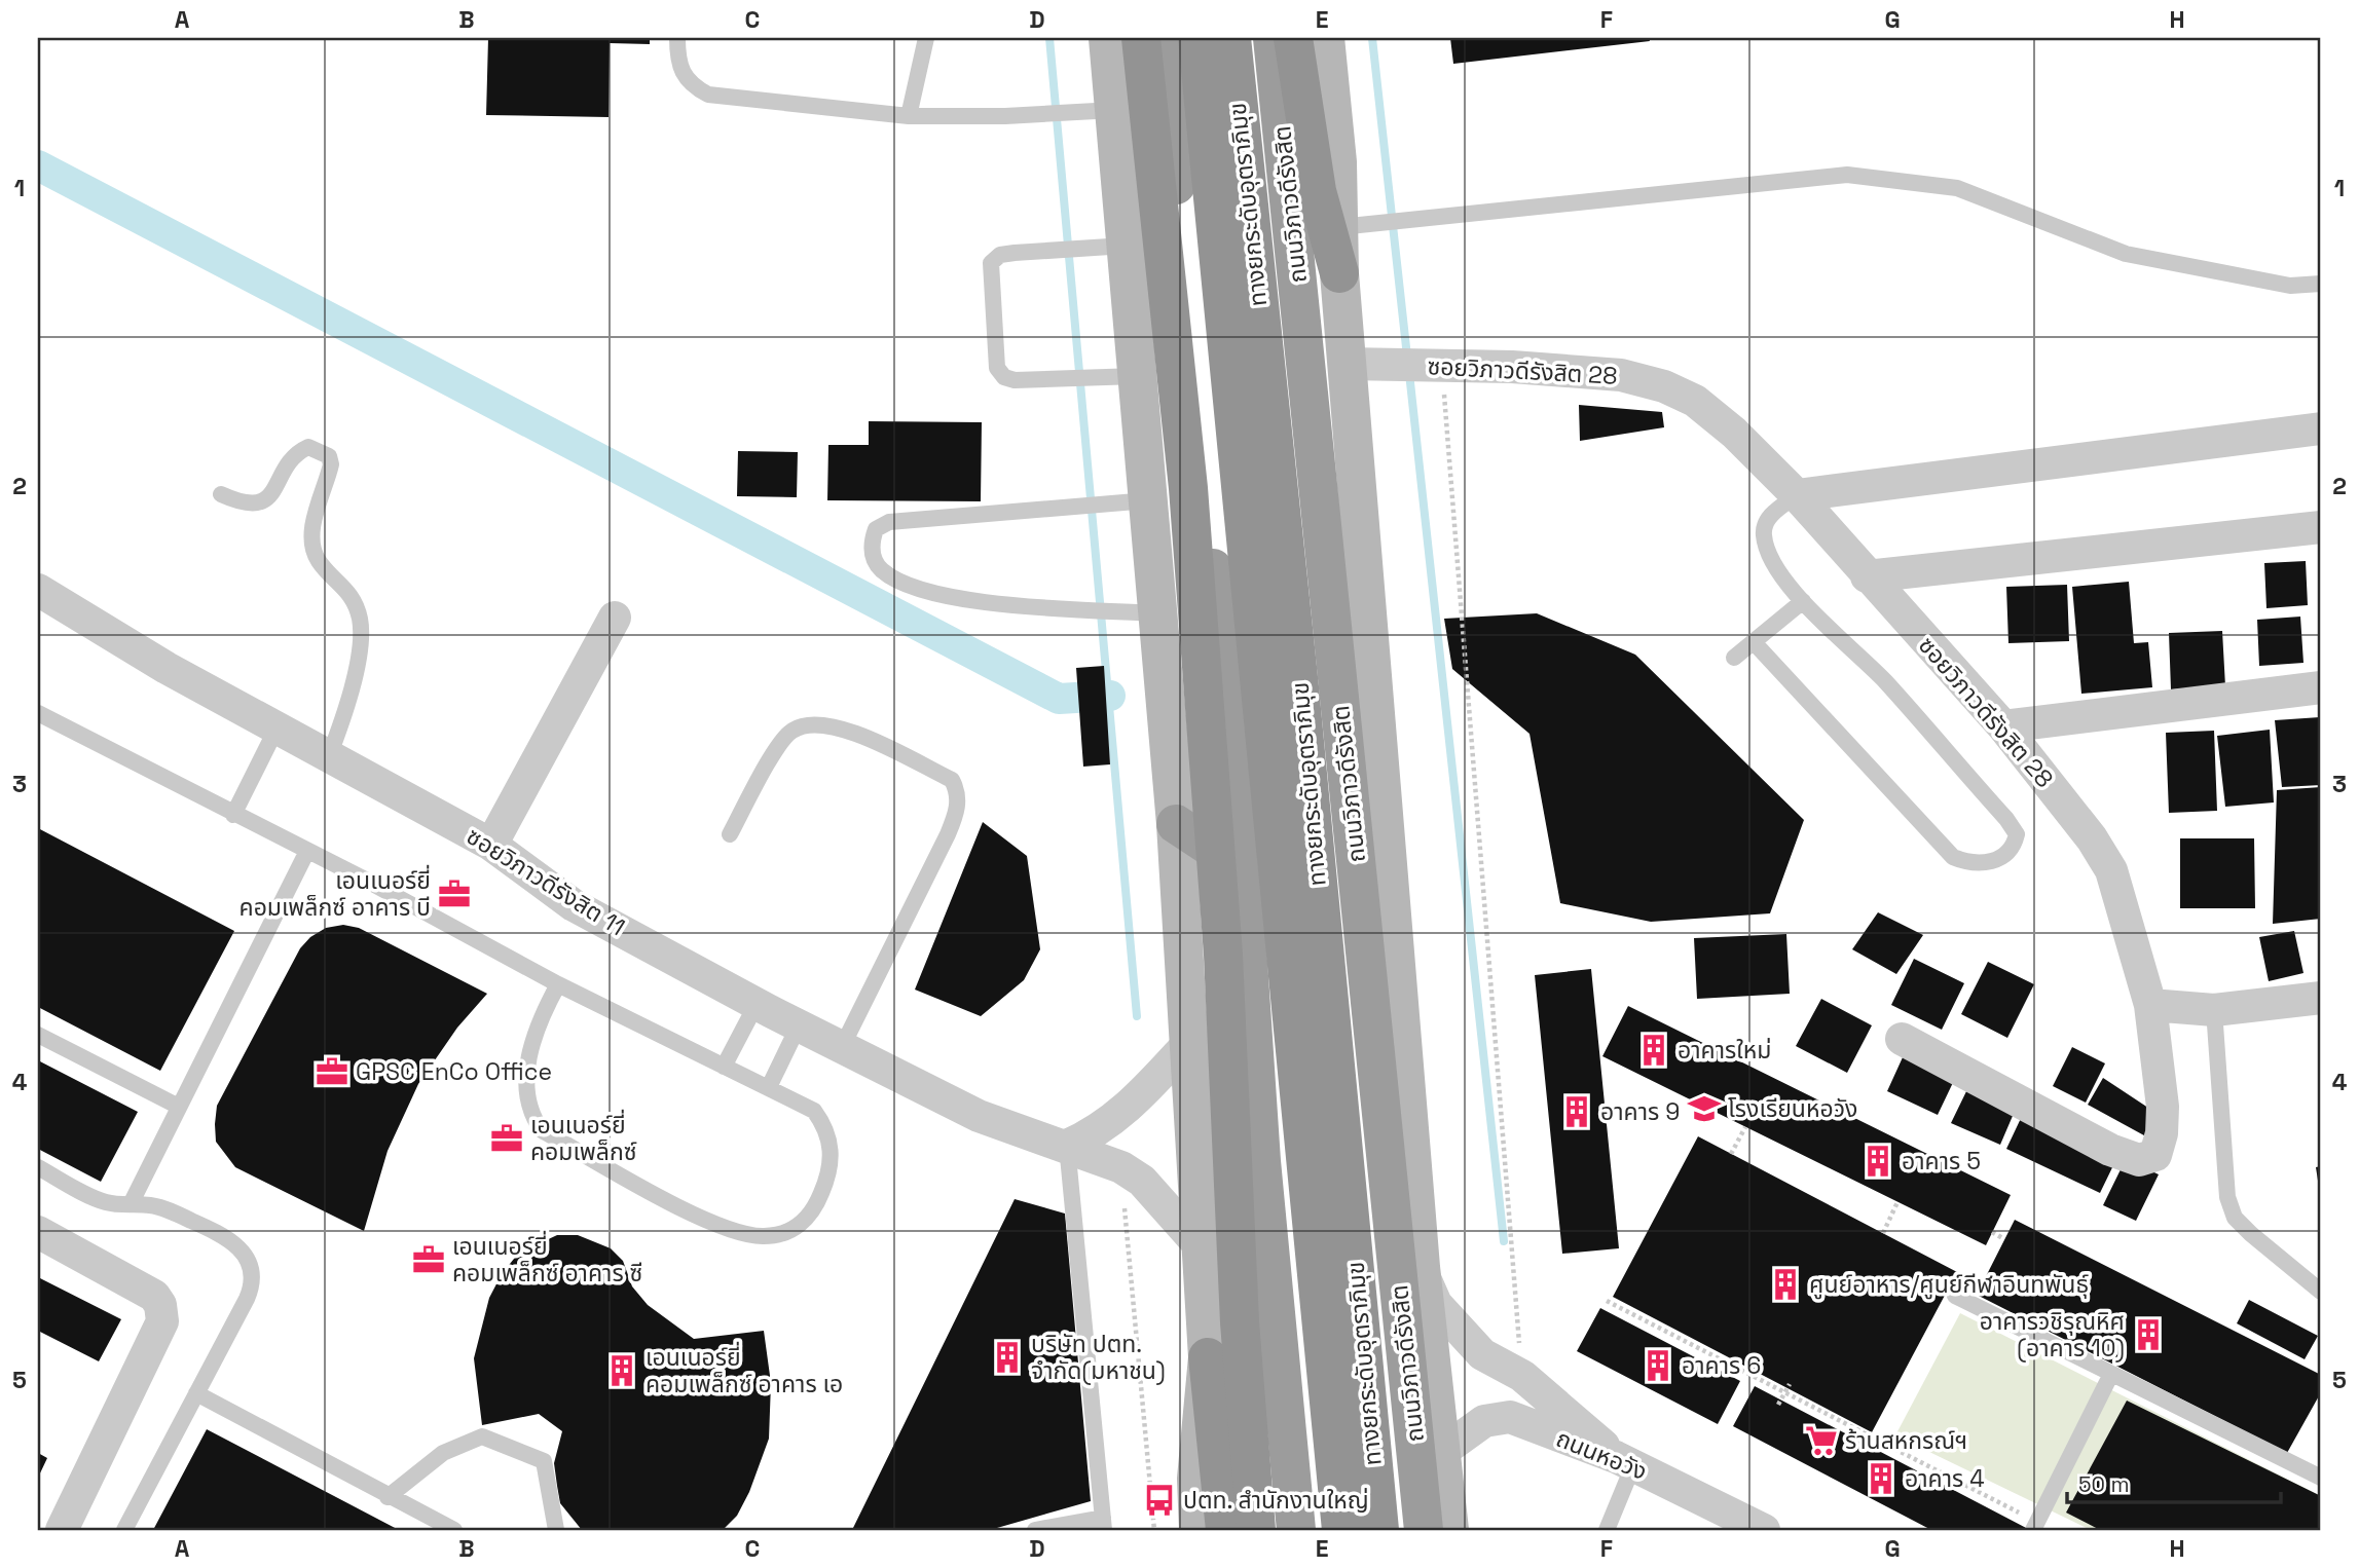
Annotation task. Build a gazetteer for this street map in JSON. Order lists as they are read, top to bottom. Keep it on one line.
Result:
{"streets":{"highway":["ทางยกระดับอุตราภิมุข","ถนนวิภาวดีรังสิต"],"street":["ซอยวิภาวดีรังสิต 28","ซอยวิภาวดีรังสิต 11","ถนนหอวัง"]},"crossings":[["ถนนวิภาวดีรังสิต","ซอยวิภาวดีรังสิต 28"],["ถนนวิภาวดีรังสิต","ถนนหอวัง"]],"places":{"office":["เอนเนอร์ยี่ คอมเพล็กซ์ อาคาร บี","GPSC EnCo Office","เอนเนอร์ยี่ คอมเพล็กซ์","เอนเนอร์ยี่ คอมเพล็กซ์ อาคาร ซี"],"building":["อาคารใหม่","อาคาร 9","อาคาร 5","ศูนย์อาหาร/ศูนย์กีฬาอินทพันธุ์","อาคารวชิรุณหิศ (อาคาร 10)","บริษัท ปตท. จำกัด(มหาชน)","อาคาร 6","เอนเนอร์ยี่ คอมเพล็กซ์ อาคาร เอ","อาคาร 4"],"school or university":["โรงเรียนหอวัง"],"supermarket":["ร้านสหกรณ์ฯ"],"bus stop":["ปตท. สำนักงานใหญ่"]},"scale_bar":"50 m","grid":{"columns":["A","B","C","D","E","F","G","H"],"rows":["1","2","3","4","5"]}}
